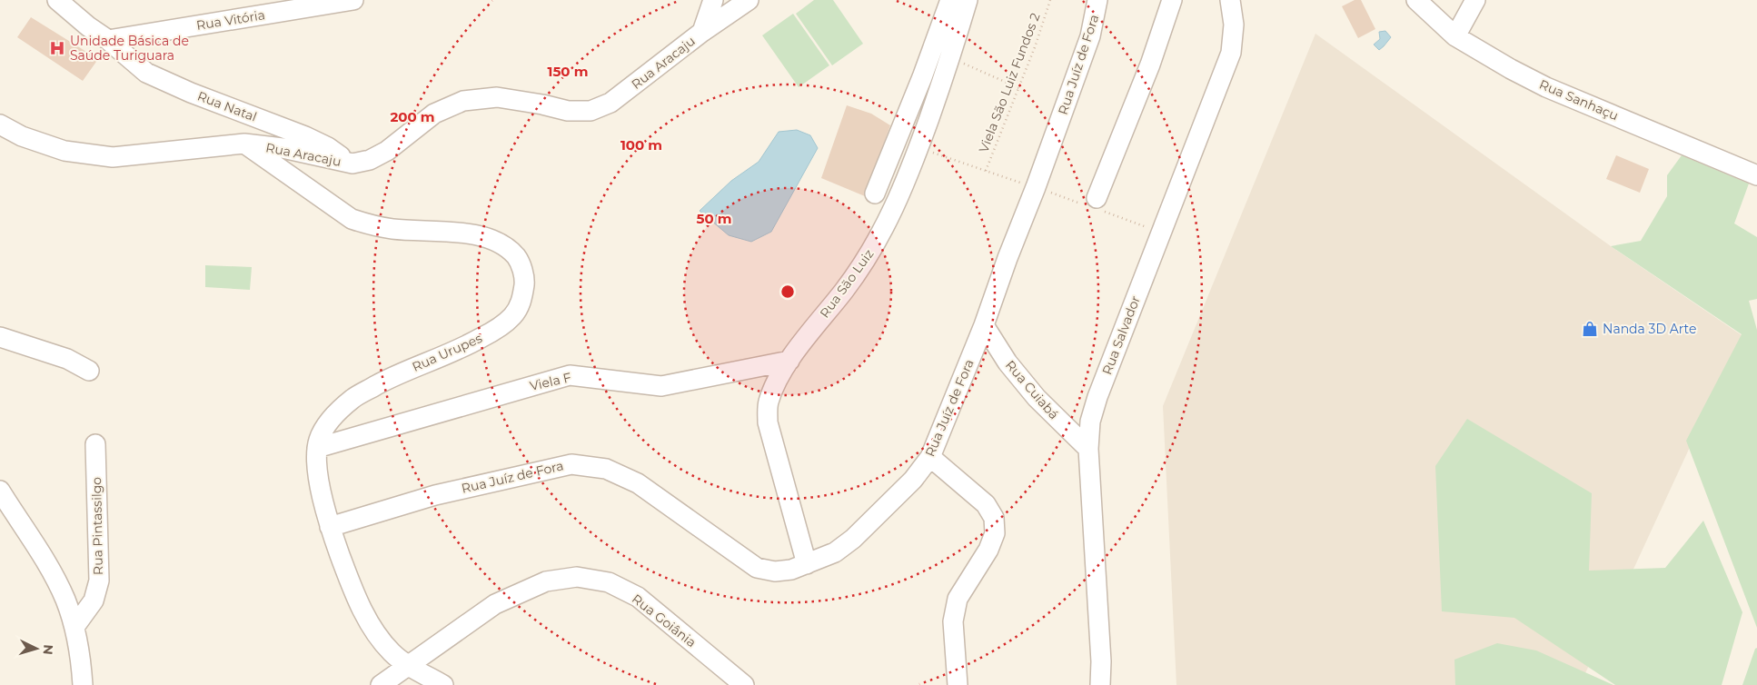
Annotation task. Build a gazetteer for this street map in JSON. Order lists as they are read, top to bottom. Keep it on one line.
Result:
{"streets":{"street":["Rua Vitória","Rua Aracaju","Rua Juíz de Fora","Rua Sanhaçu","Rua Natal","Rua São Luiz","Rua Salvador","Rua Urupes","Viela F","Rua Cuiabá","Rua Pintassilgo","Rua Goiânia"],"path":["Viela São Luiz Fundos 2"]},"crossings":[["Rua Vitória","Rua Natal"],["Rua Aracaju","Rua Natal"],["Rua Aracaju","Rua Urupes"],["Rua Juíz de Fora","Rua São Luiz"],["Rua Juíz de Fora","Rua Urupes"],["Rua Juíz de Fora","Rua Cuiabá"],["Rua São Luiz","Viela F"],["Rua Salvador","Rua Cuiabá"],["Rua Urupes","Viela F"],["Rua Urupes","Rua Goiânia"]],"places":{"hospital":["Unidade Básica de Saúde Turiguara"],"shop":["Nanda 3D Arte"]},"north":"right","rings":["150 m","200 m","100 m","50 m"]}
